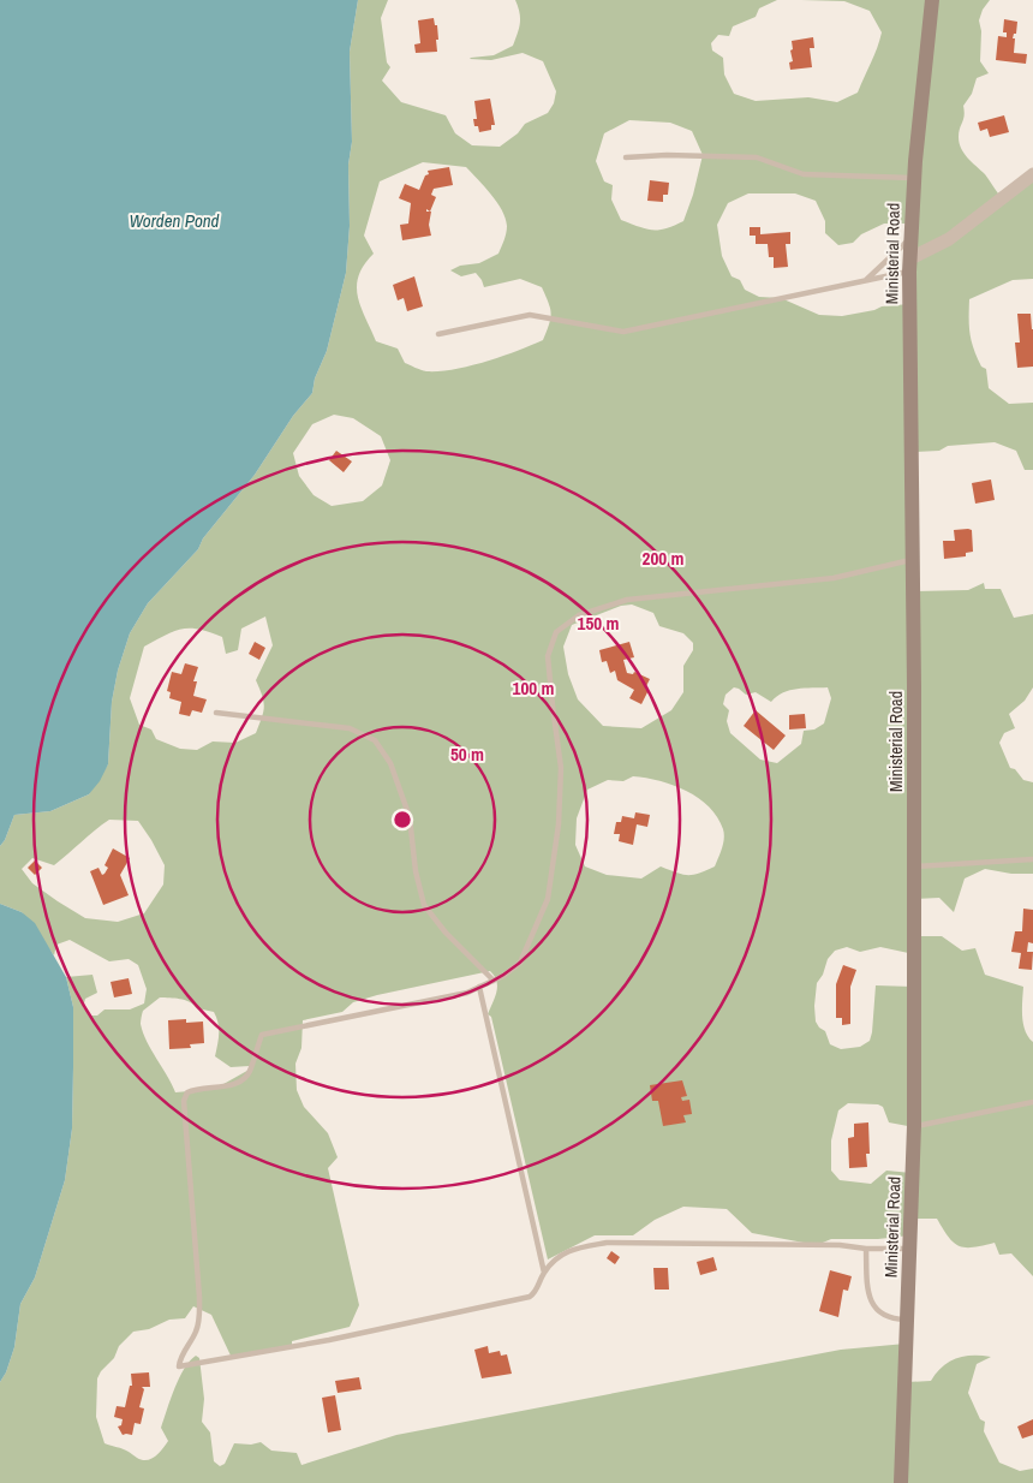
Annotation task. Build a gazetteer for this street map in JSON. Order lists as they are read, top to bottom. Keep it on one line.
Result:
{"streets":{"main road":["Ministerial Road"]},"water":["Worden Pond"],"rings":["200 m","150 m","100 m","50 m"]}
